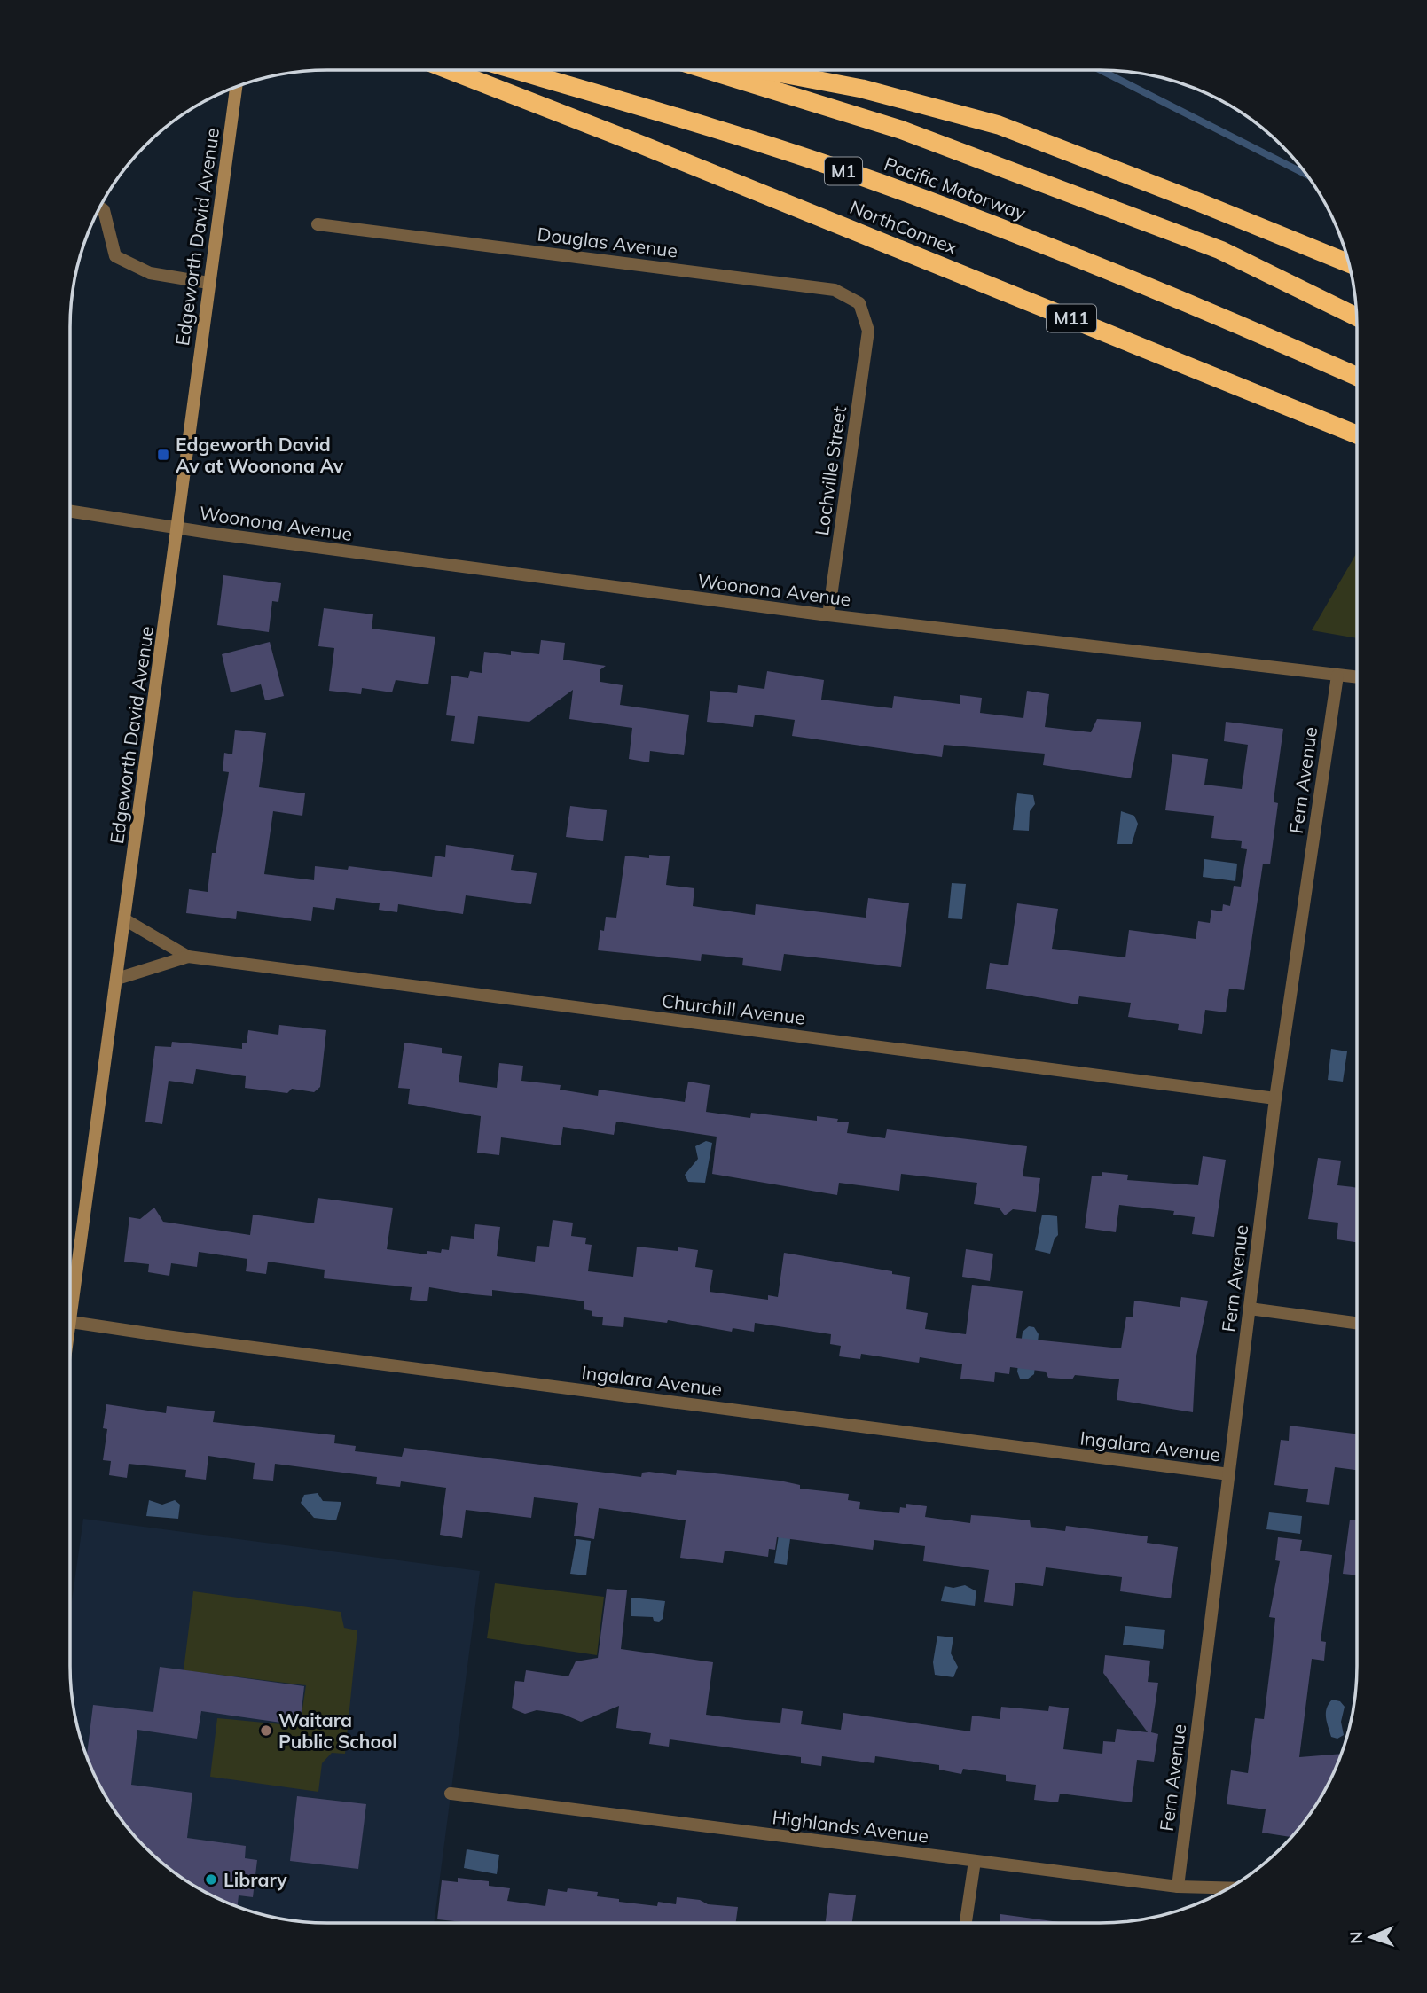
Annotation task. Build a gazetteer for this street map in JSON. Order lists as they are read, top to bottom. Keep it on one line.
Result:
{"streets":{"highway":["M1","Pacific Motorway","NorthConnex","M11"],"main road":["Edgeworth David Avenue"],"street":["Douglas Avenue","Lochville Street","Woonona Avenue","Fern Avenue","Churchill Avenue","Ingalara Avenue","Highlands Avenue"]},"crossings":[["Edgeworth David Avenue","Woonona Avenue"],["Edgeworth David Avenue","Churchill Avenue"],["Edgeworth David Avenue","Ingalara Avenue"],["Douglas Avenue","Lochville Street"],["Lochville Street","Woonona Avenue"],["Woonona Avenue","Fern Avenue"],["Fern Avenue","Churchill Avenue"],["Fern Avenue","Ingalara Avenue"],["Fern Avenue","Highlands Avenue"]],"places":{"transit":["Edgeworth David Av at Woonona Av"],"other":["Waitara Public School","Library"]},"north":"left"}
